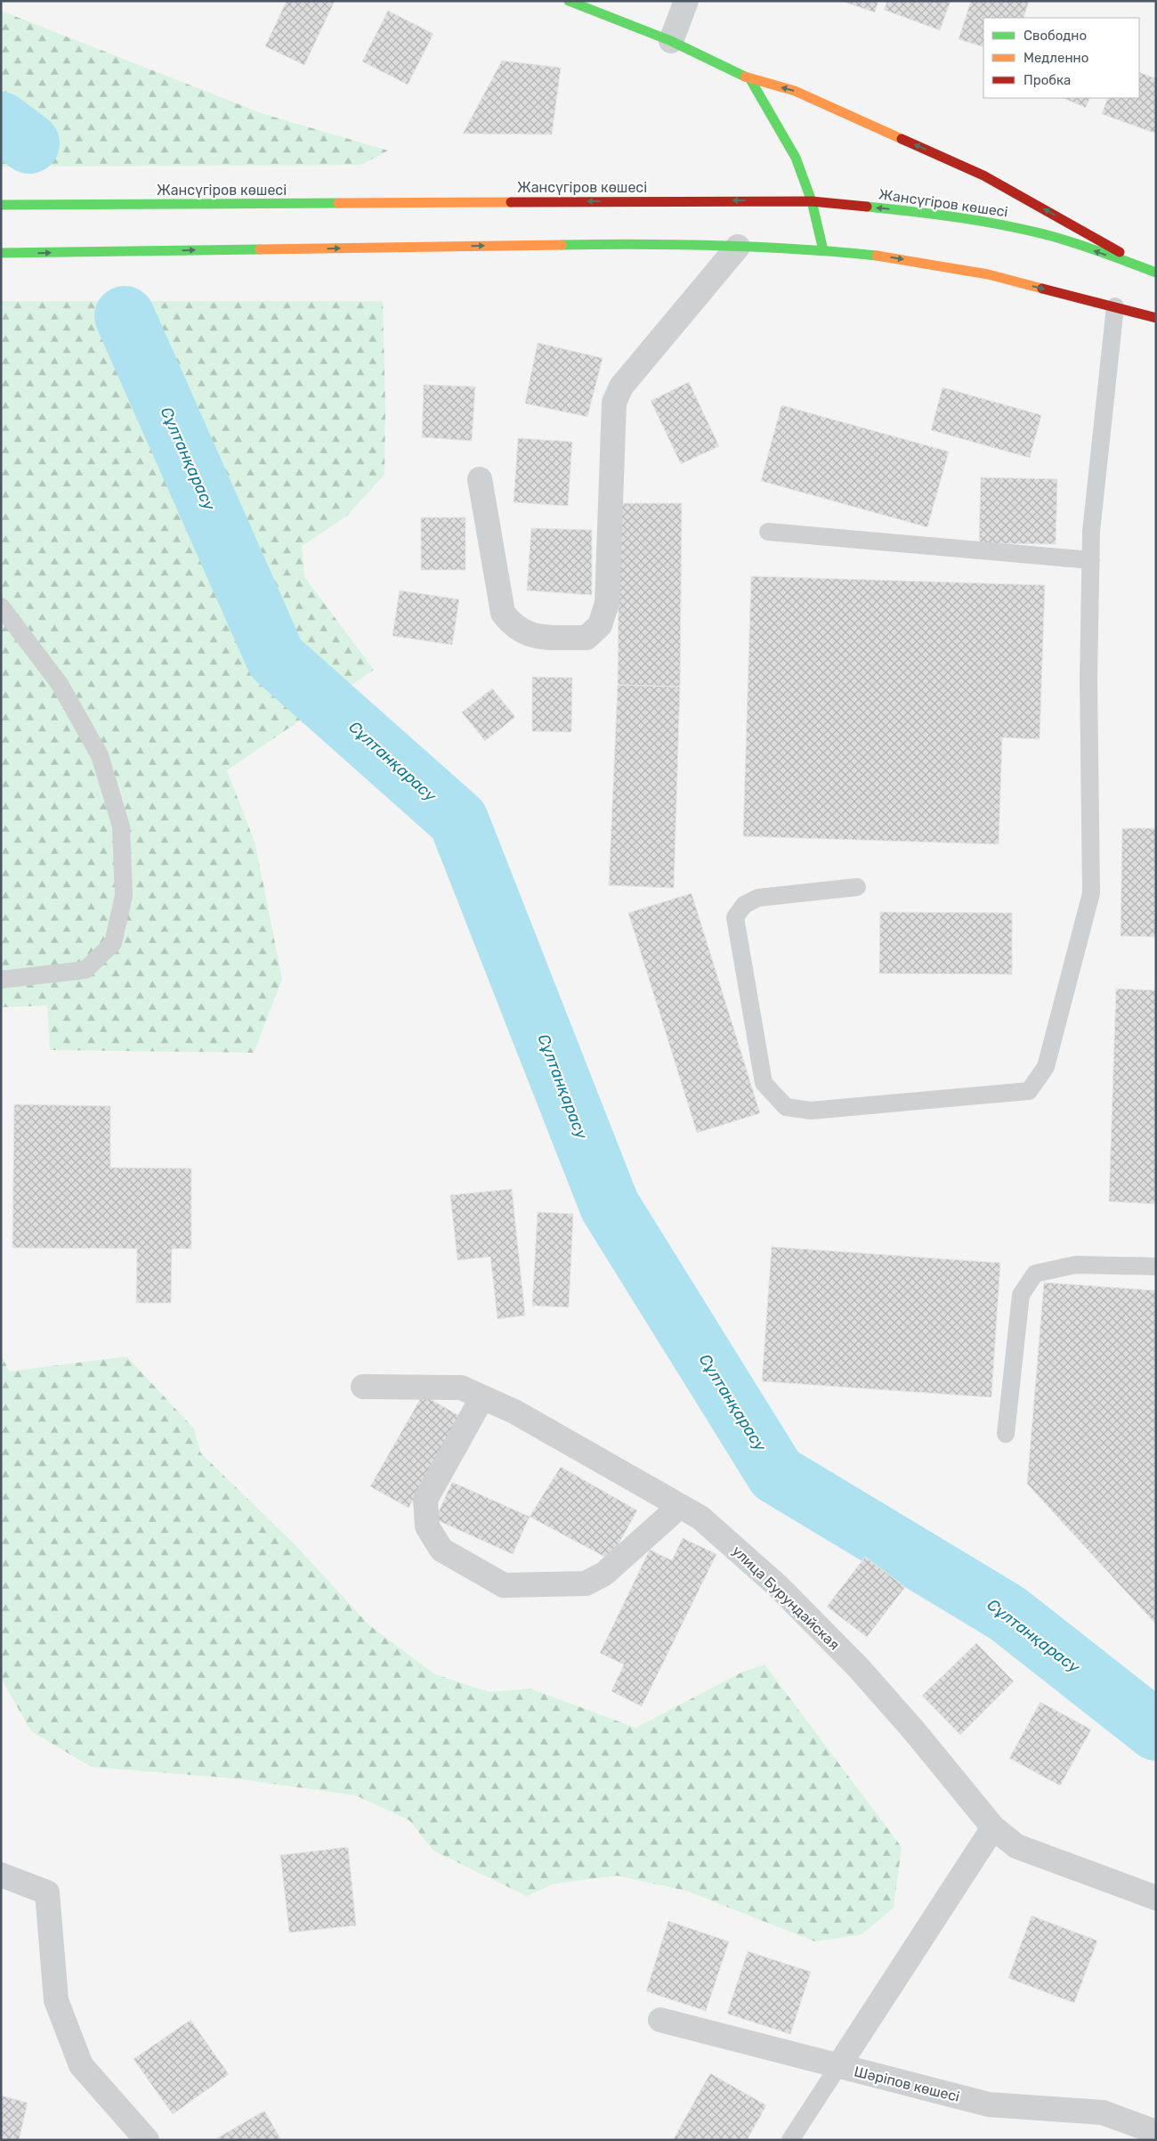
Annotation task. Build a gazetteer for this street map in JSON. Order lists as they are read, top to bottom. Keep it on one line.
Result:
{"streets":{"main road":["Жансүгіров көшесі"],"street":["улица Бурундайская","Шәріпов көшесі"]},"water":["Сұлтанқарасу"],"legend":["Свободно","Медленно","Пробка"]}
